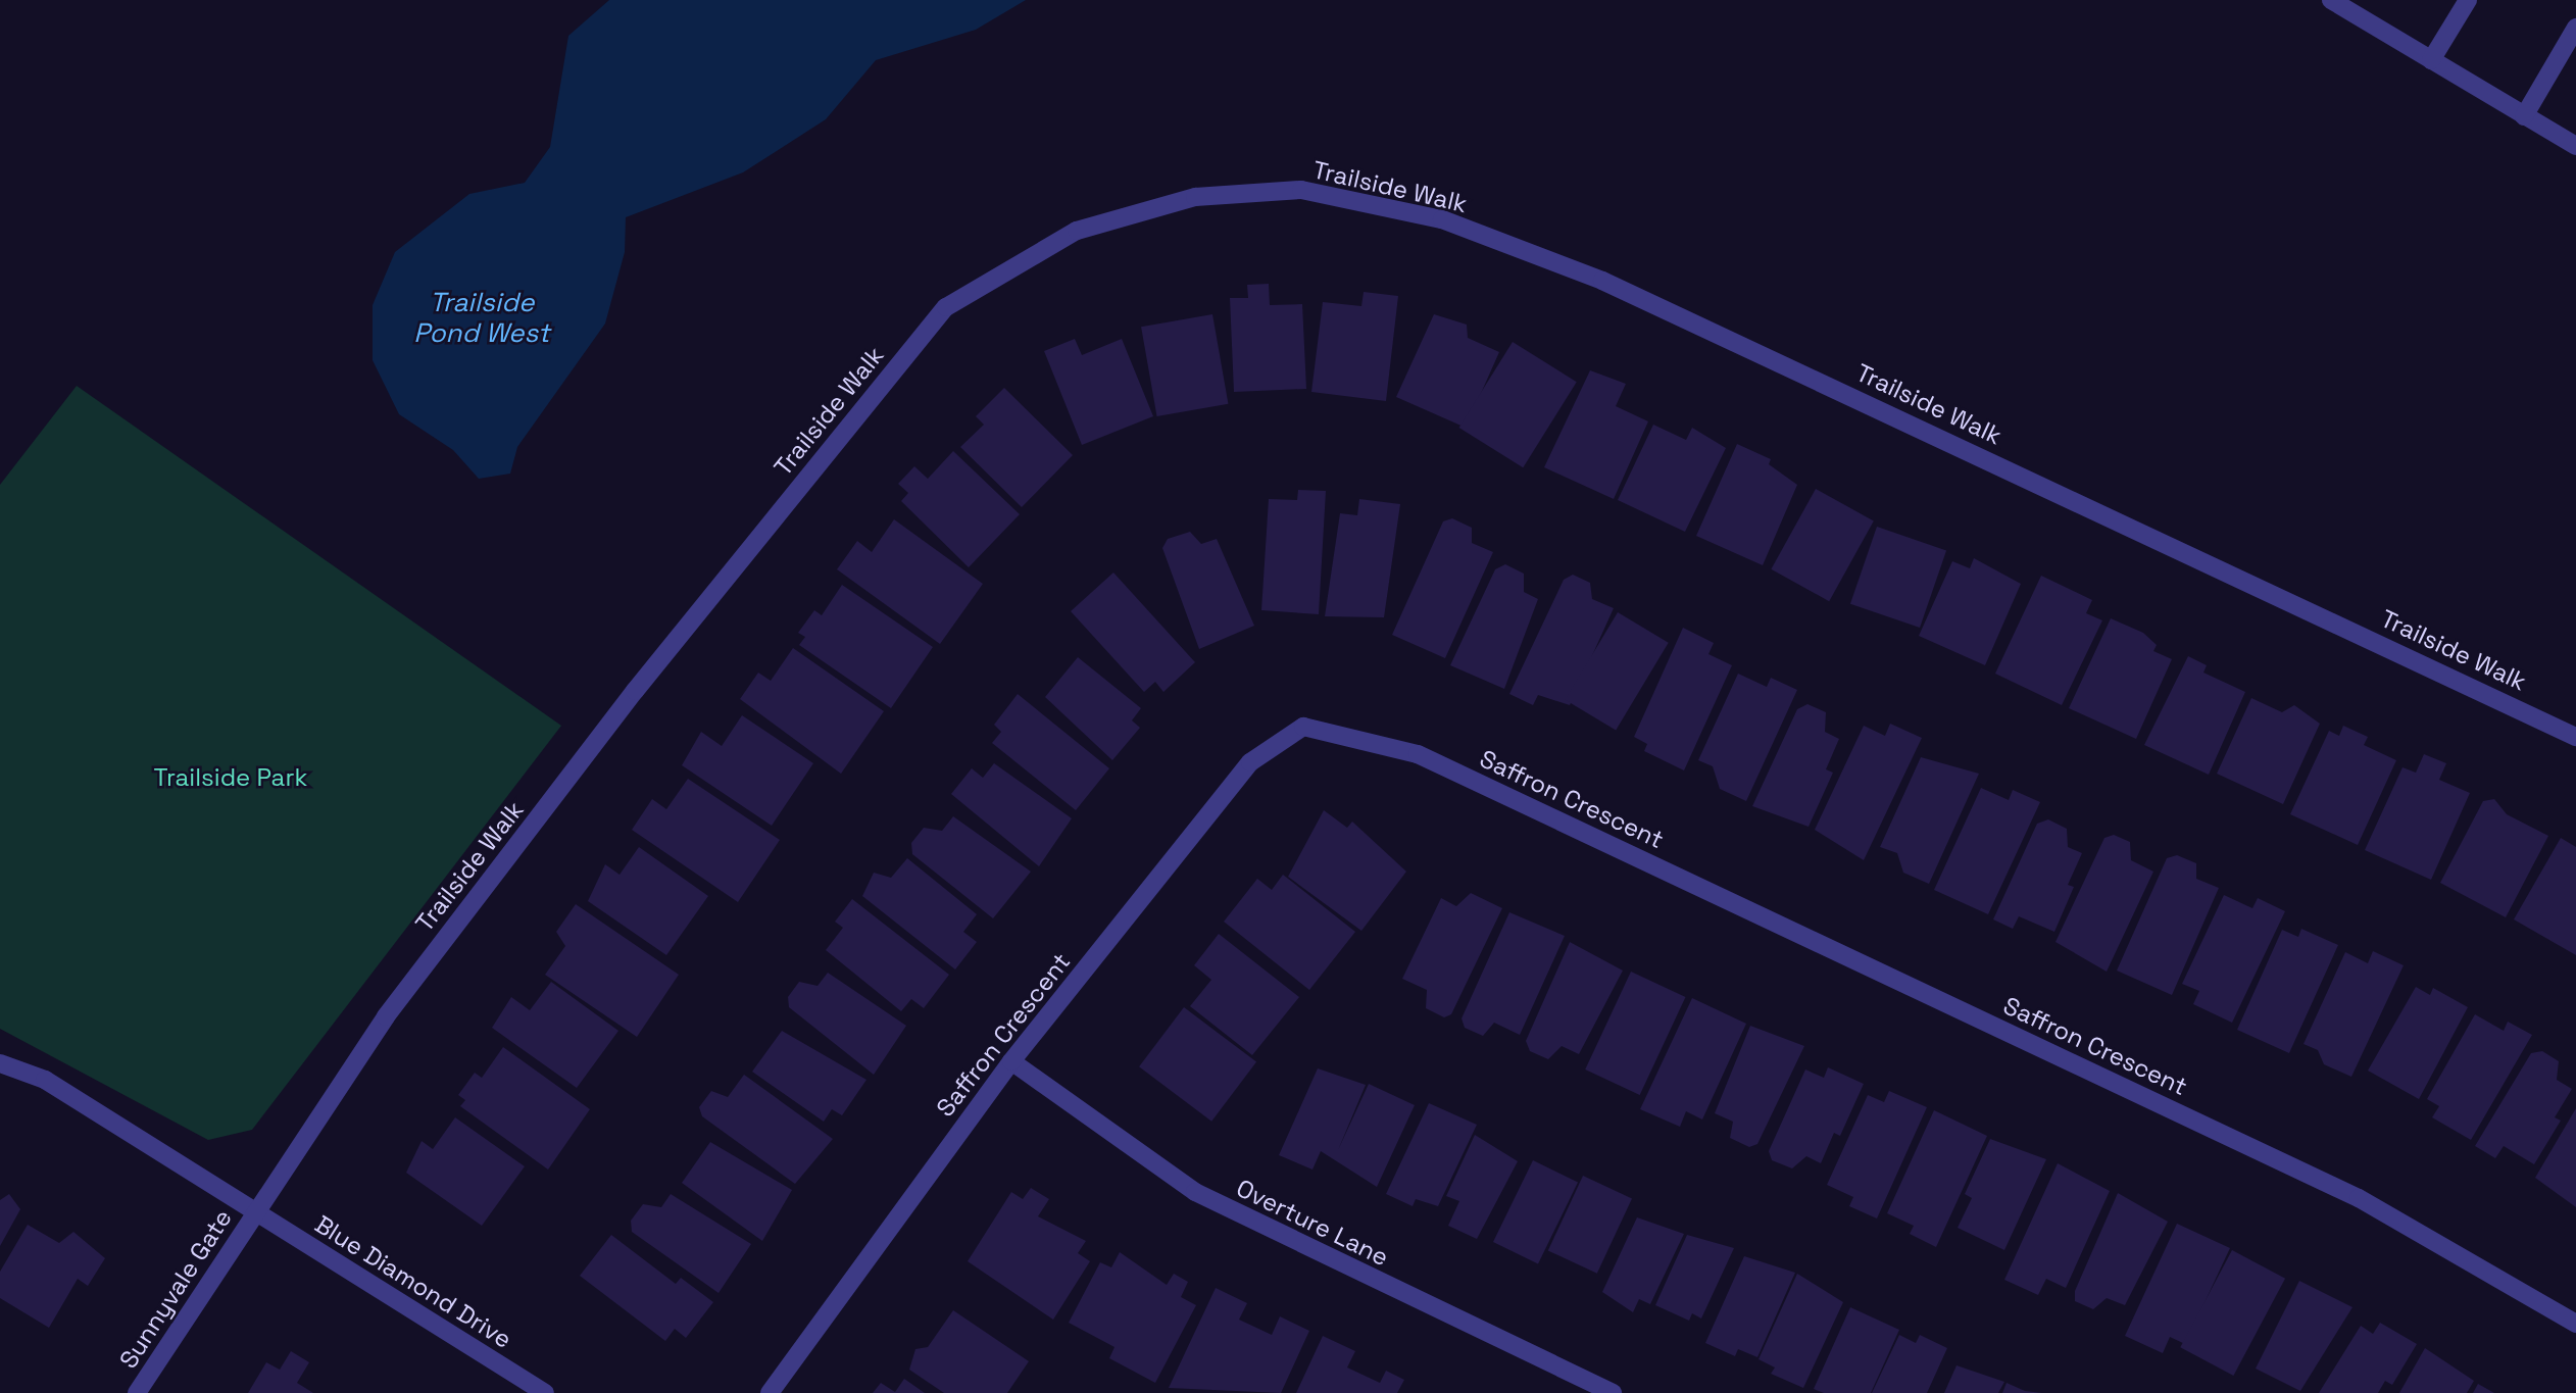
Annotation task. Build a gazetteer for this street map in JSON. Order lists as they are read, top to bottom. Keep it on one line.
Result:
{"streets":{"street":["Trailside Walk","Saffron Crescent","Overture Lane","Blue Diamond Drive","Sunnyvale Gate"]},"crossings":[["Trailside Walk","Blue Diamond Drive"],["Trailside Walk","Sunnyvale Gate"],["Saffron Crescent","Overture Lane"],["Blue Diamond Drive","Sunnyvale Gate"]],"water":["Trailside Pond West"],"parks":["Trailside Park"]}
